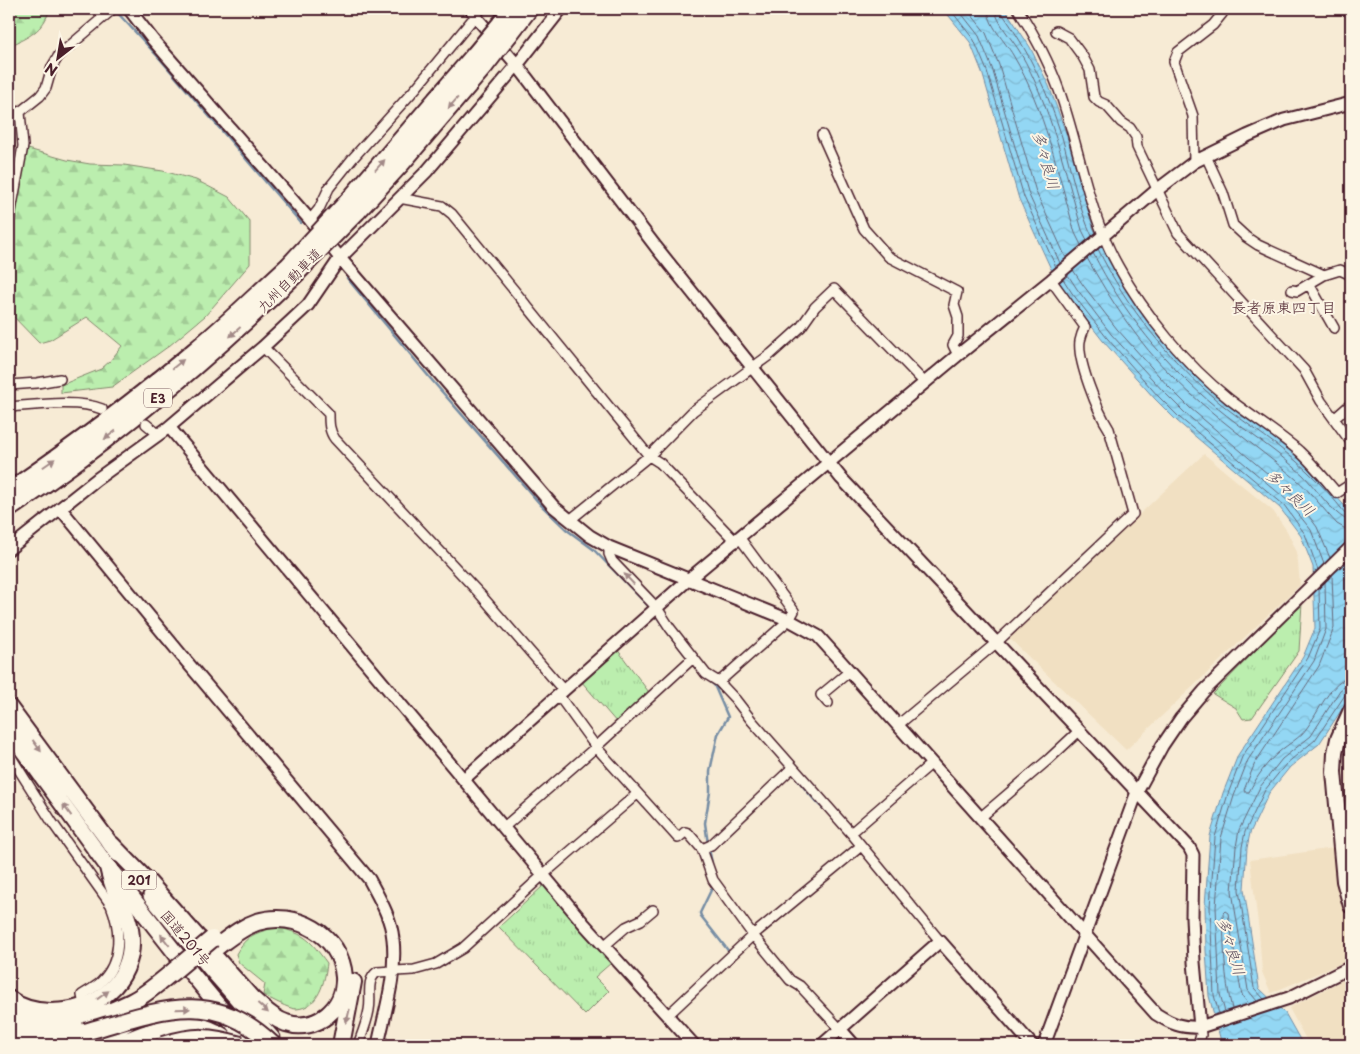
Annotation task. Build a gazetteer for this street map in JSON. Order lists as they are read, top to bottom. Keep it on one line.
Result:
{"streets":{"highway":["九州自動車道","E3","201","国道201号"]},"districts":["長者原東四丁目"],"water":["多々良川"],"north":"bottom left"}
